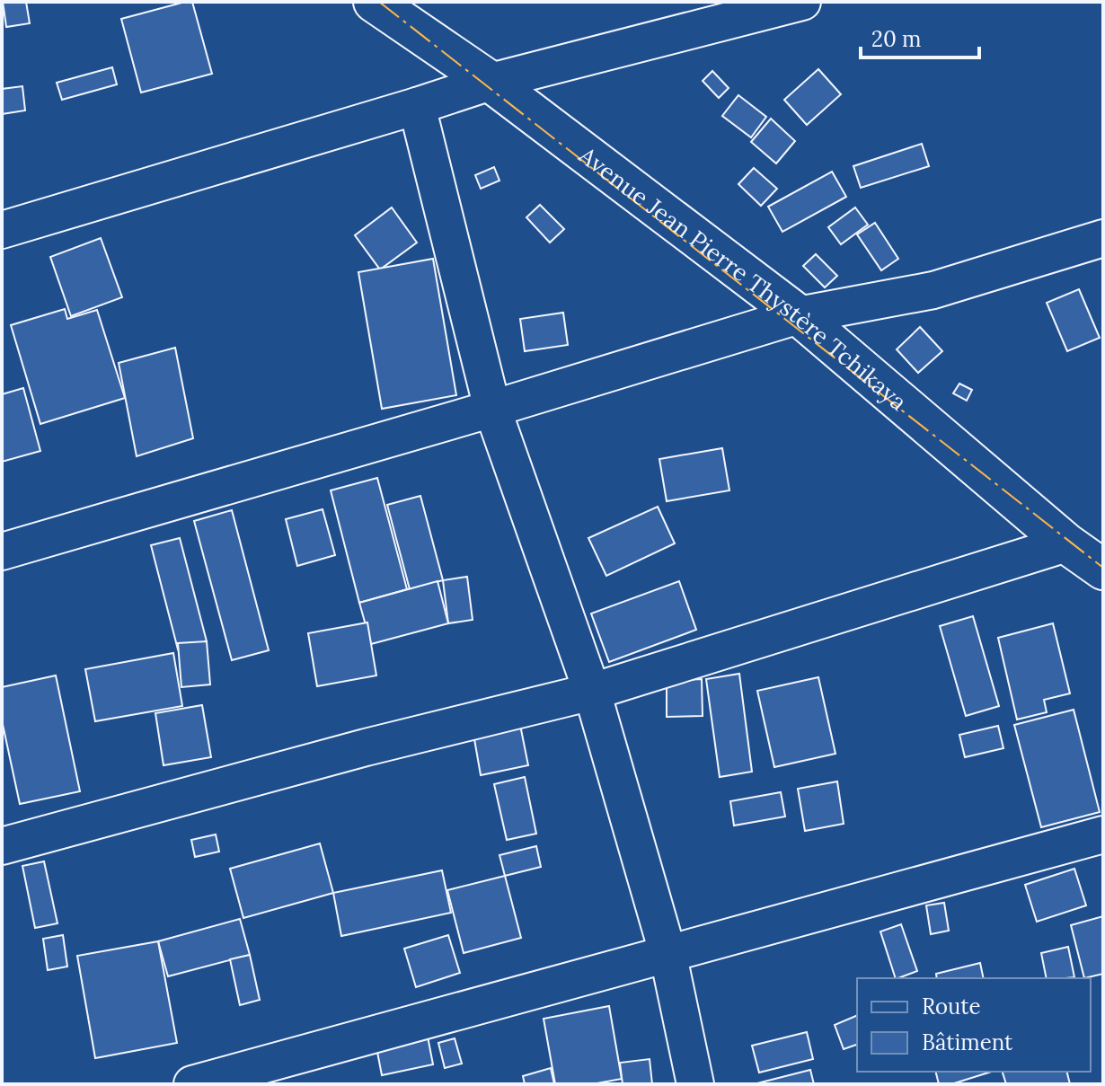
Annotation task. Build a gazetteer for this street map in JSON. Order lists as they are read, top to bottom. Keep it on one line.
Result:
{"streets":{"street":["Avenue Jean Pierre Thystère Tchikaya"]},"legend":["Route","Bâtiment"],"scale_bar":"20 m"}
